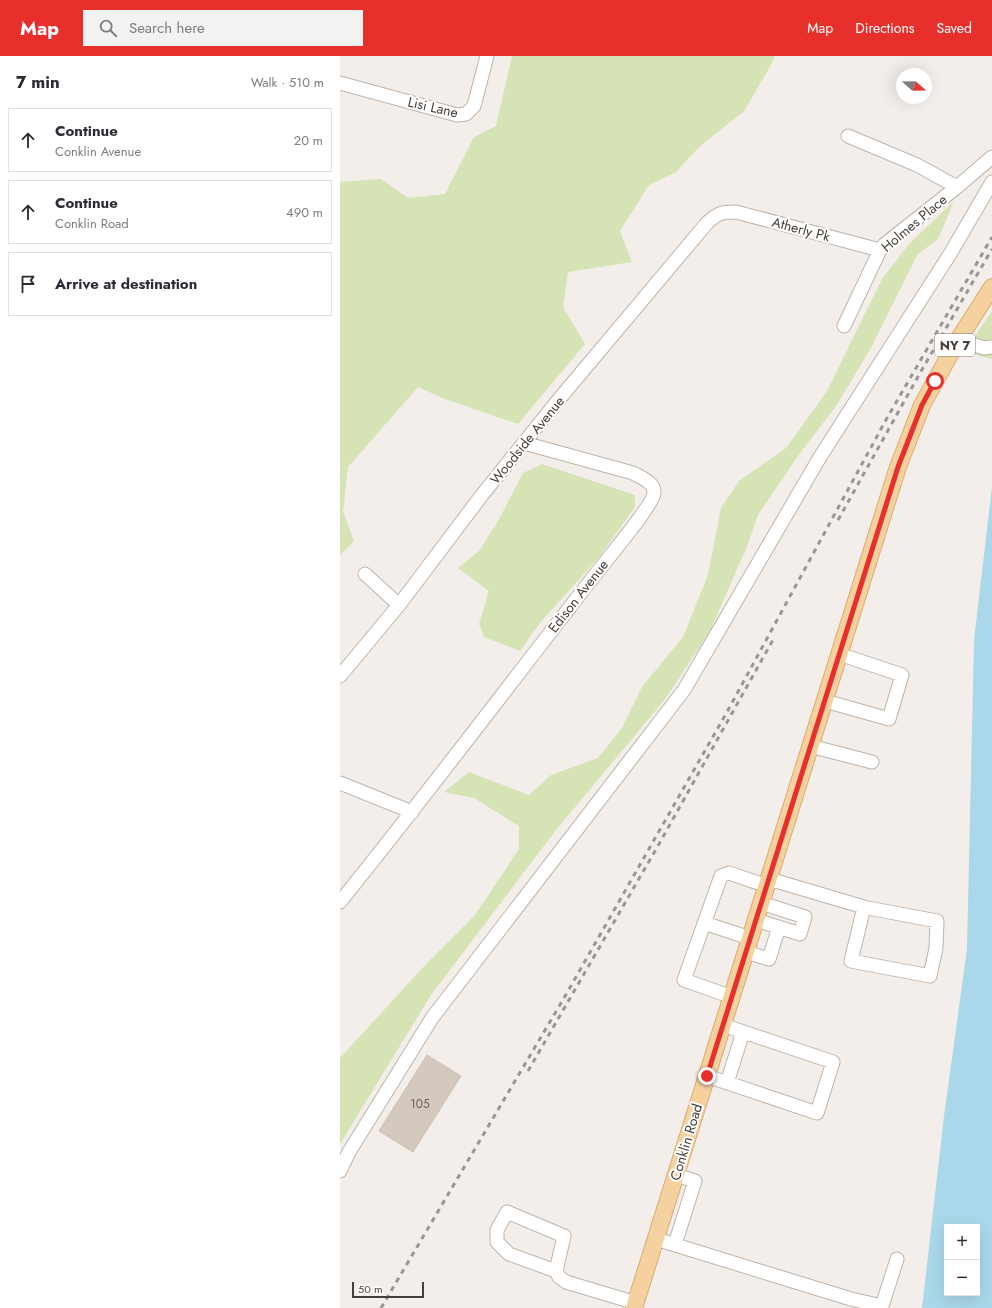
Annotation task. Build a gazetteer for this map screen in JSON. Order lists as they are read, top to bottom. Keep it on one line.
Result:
{"streets":{"main road":["NY 7","Conklin Road"],"street":["Lisi Lane","Holmes Place","Atherly Pk","Woodside Avenue","Edison Avenue"]},"crossings":[["Holmes Place","Atherly Pk"],["Atherly Pk","Woodside Avenue"],["NY 7","Conklin Road"],["Woodside Avenue","Edison Avenue"]],"house_numbers":["105"],"scale_bar":"50 m","north":"right","page":{"header":"Map","search":"Search here","nav":["Map","Directions","Saved"],"heading":["7 min","Walk · 510 m"],"list":[["Continue","Conklin Avenue","20 m"],["Continue","Conklin Road","490 m"],"Arrive at destination"],"map_buttons":["+","−"],"scale":"50 m"}}
